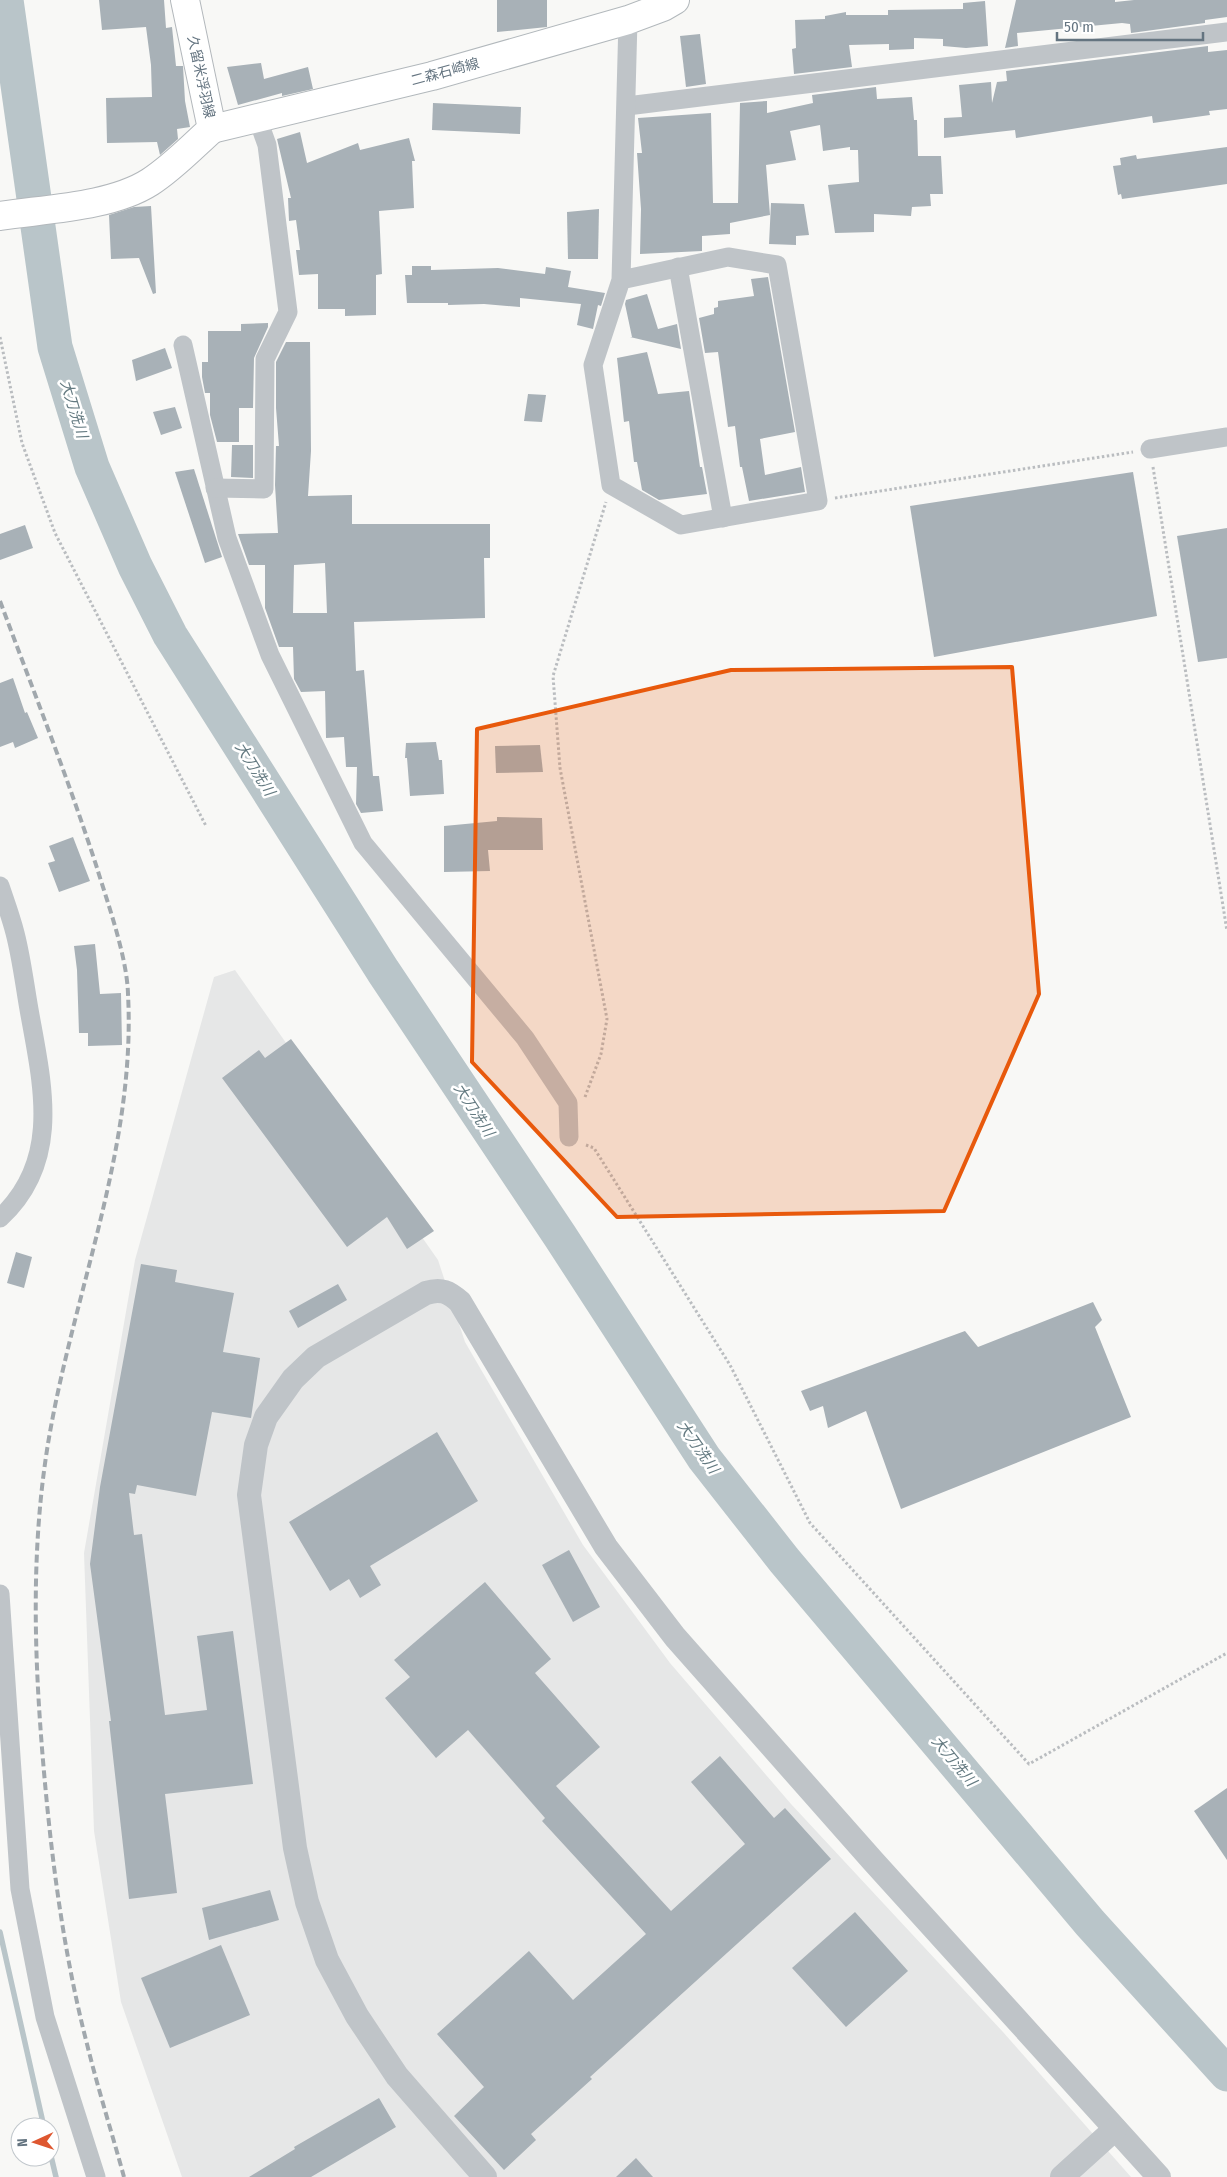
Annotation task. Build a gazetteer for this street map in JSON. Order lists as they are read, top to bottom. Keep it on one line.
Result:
{"streets":{"main road":["二森石崎線","久留米浮羽線"]},"crossings":[["二森石崎線","久留米浮羽線"]],"water":["大刀洗川"],"scale_bar":"50 m","north":"left"}
